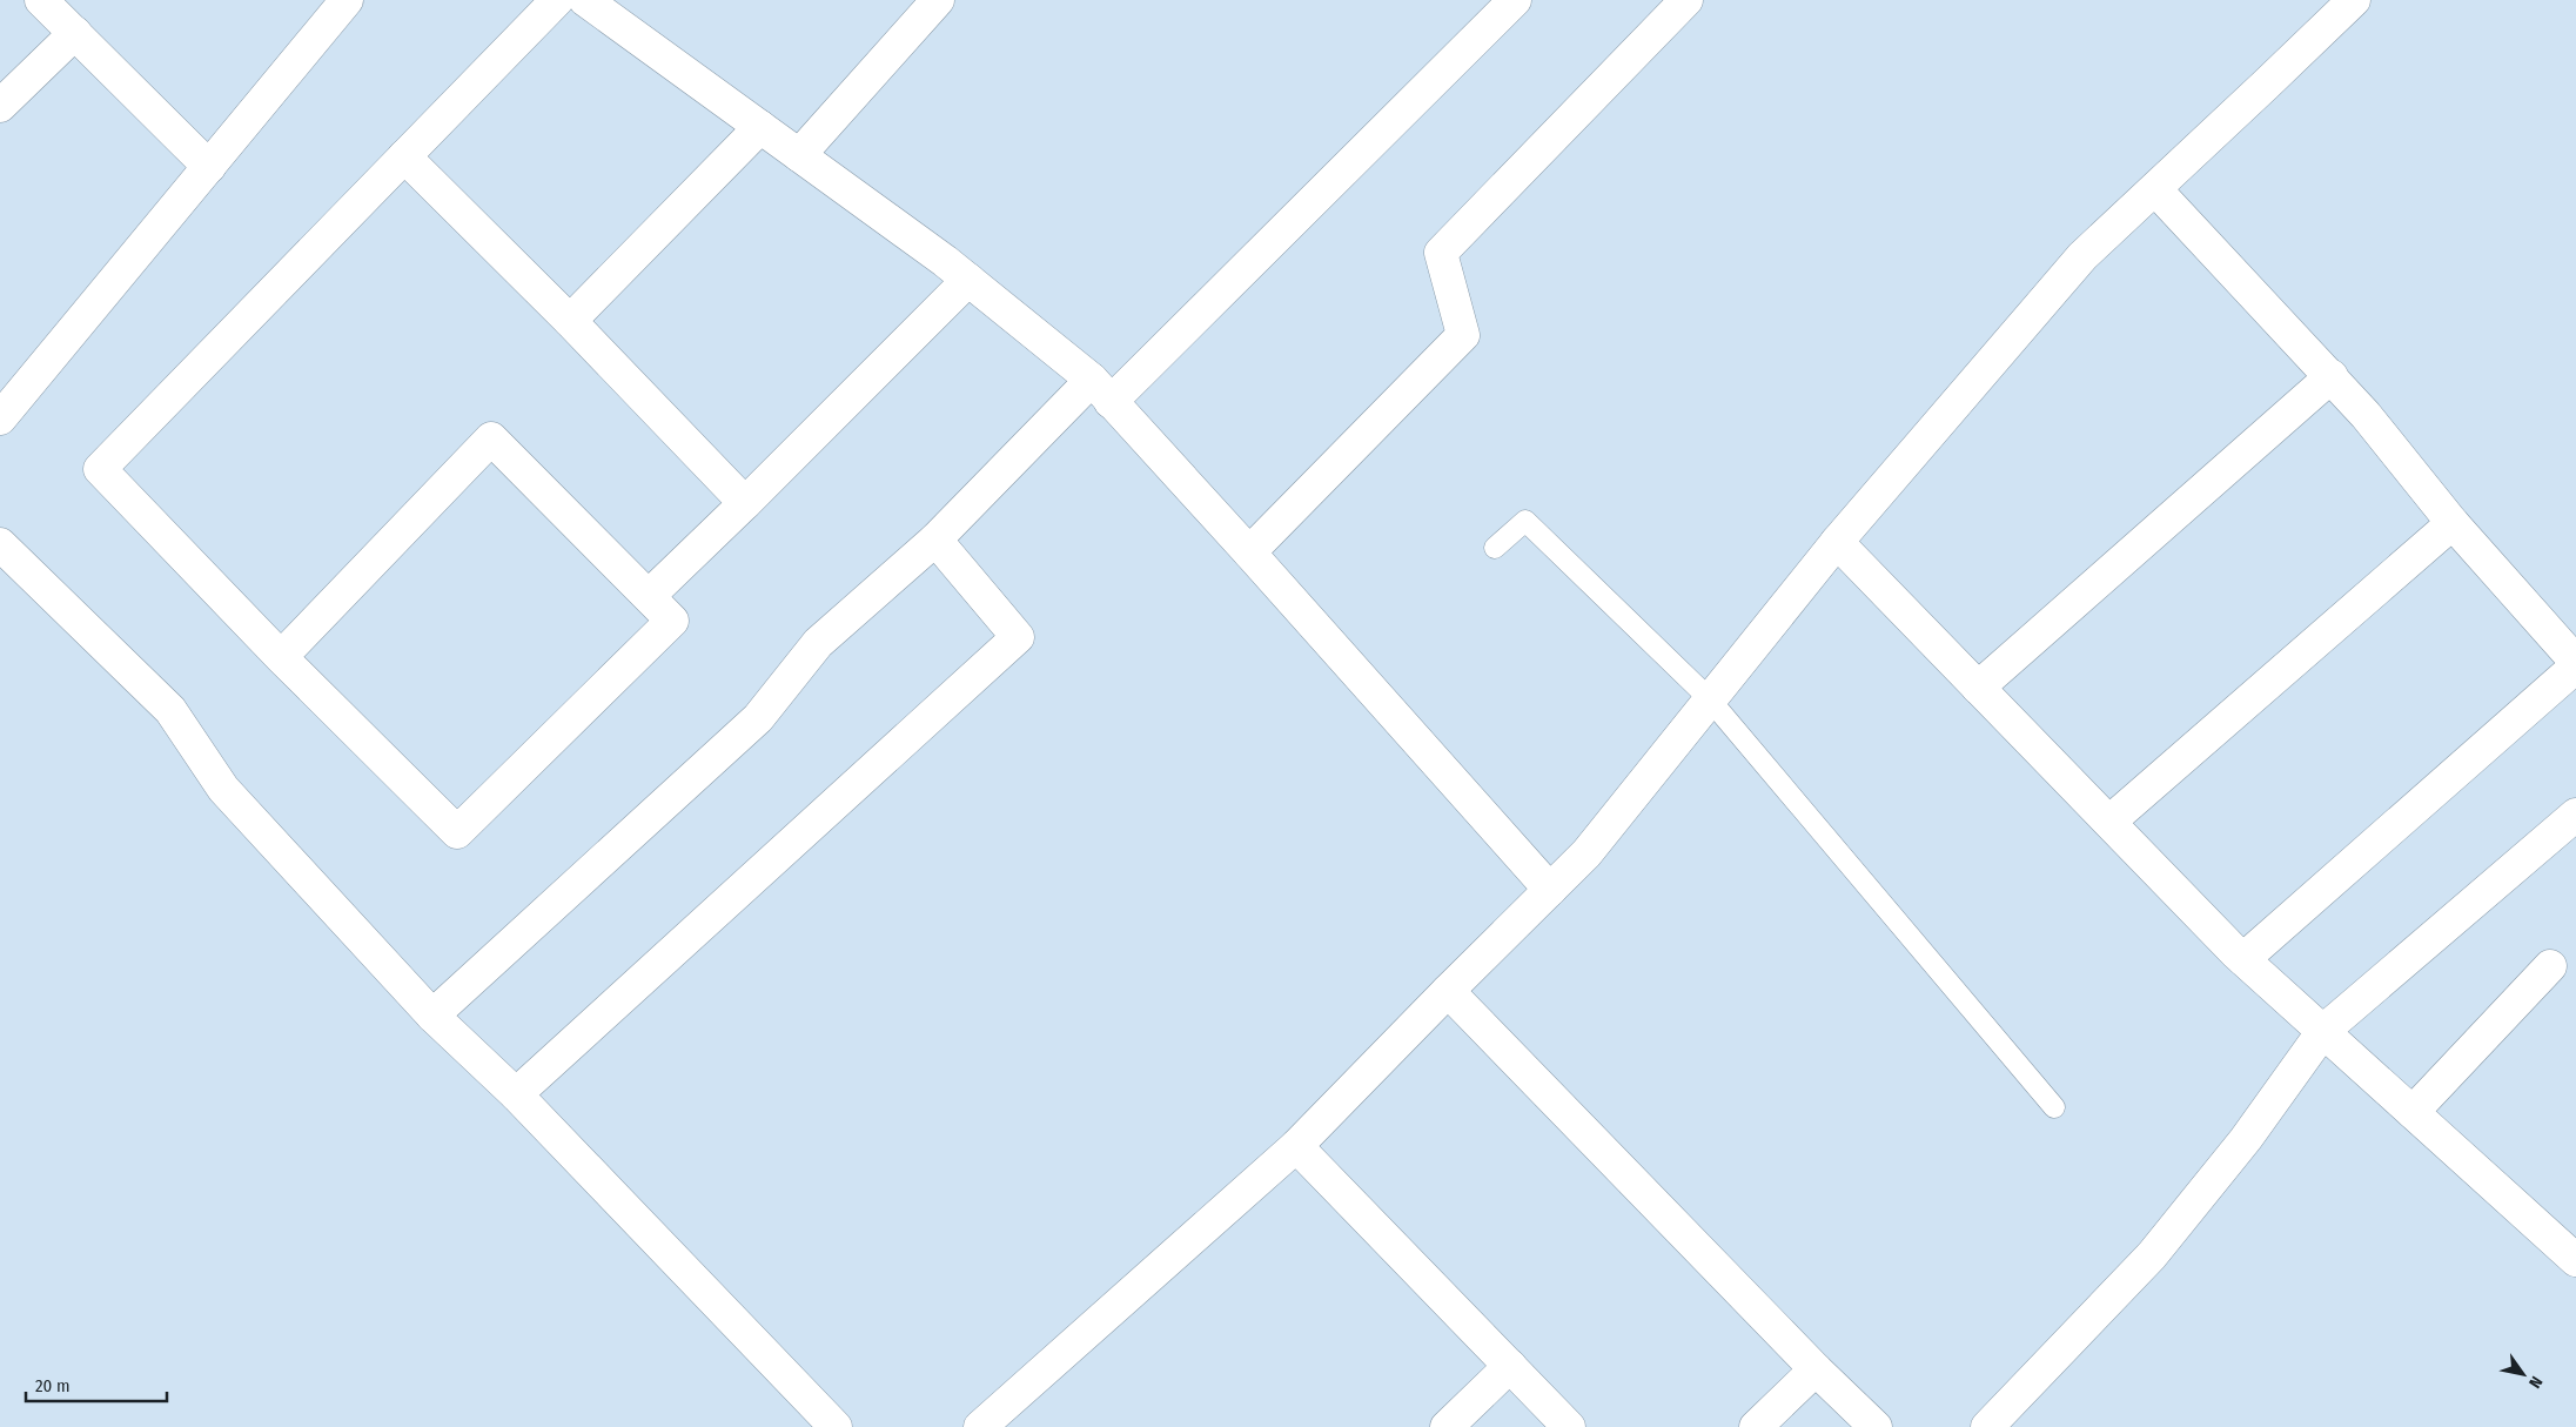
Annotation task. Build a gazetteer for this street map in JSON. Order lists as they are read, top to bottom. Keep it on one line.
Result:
{"scale_bar":"20 m","north":"bottom right"}
